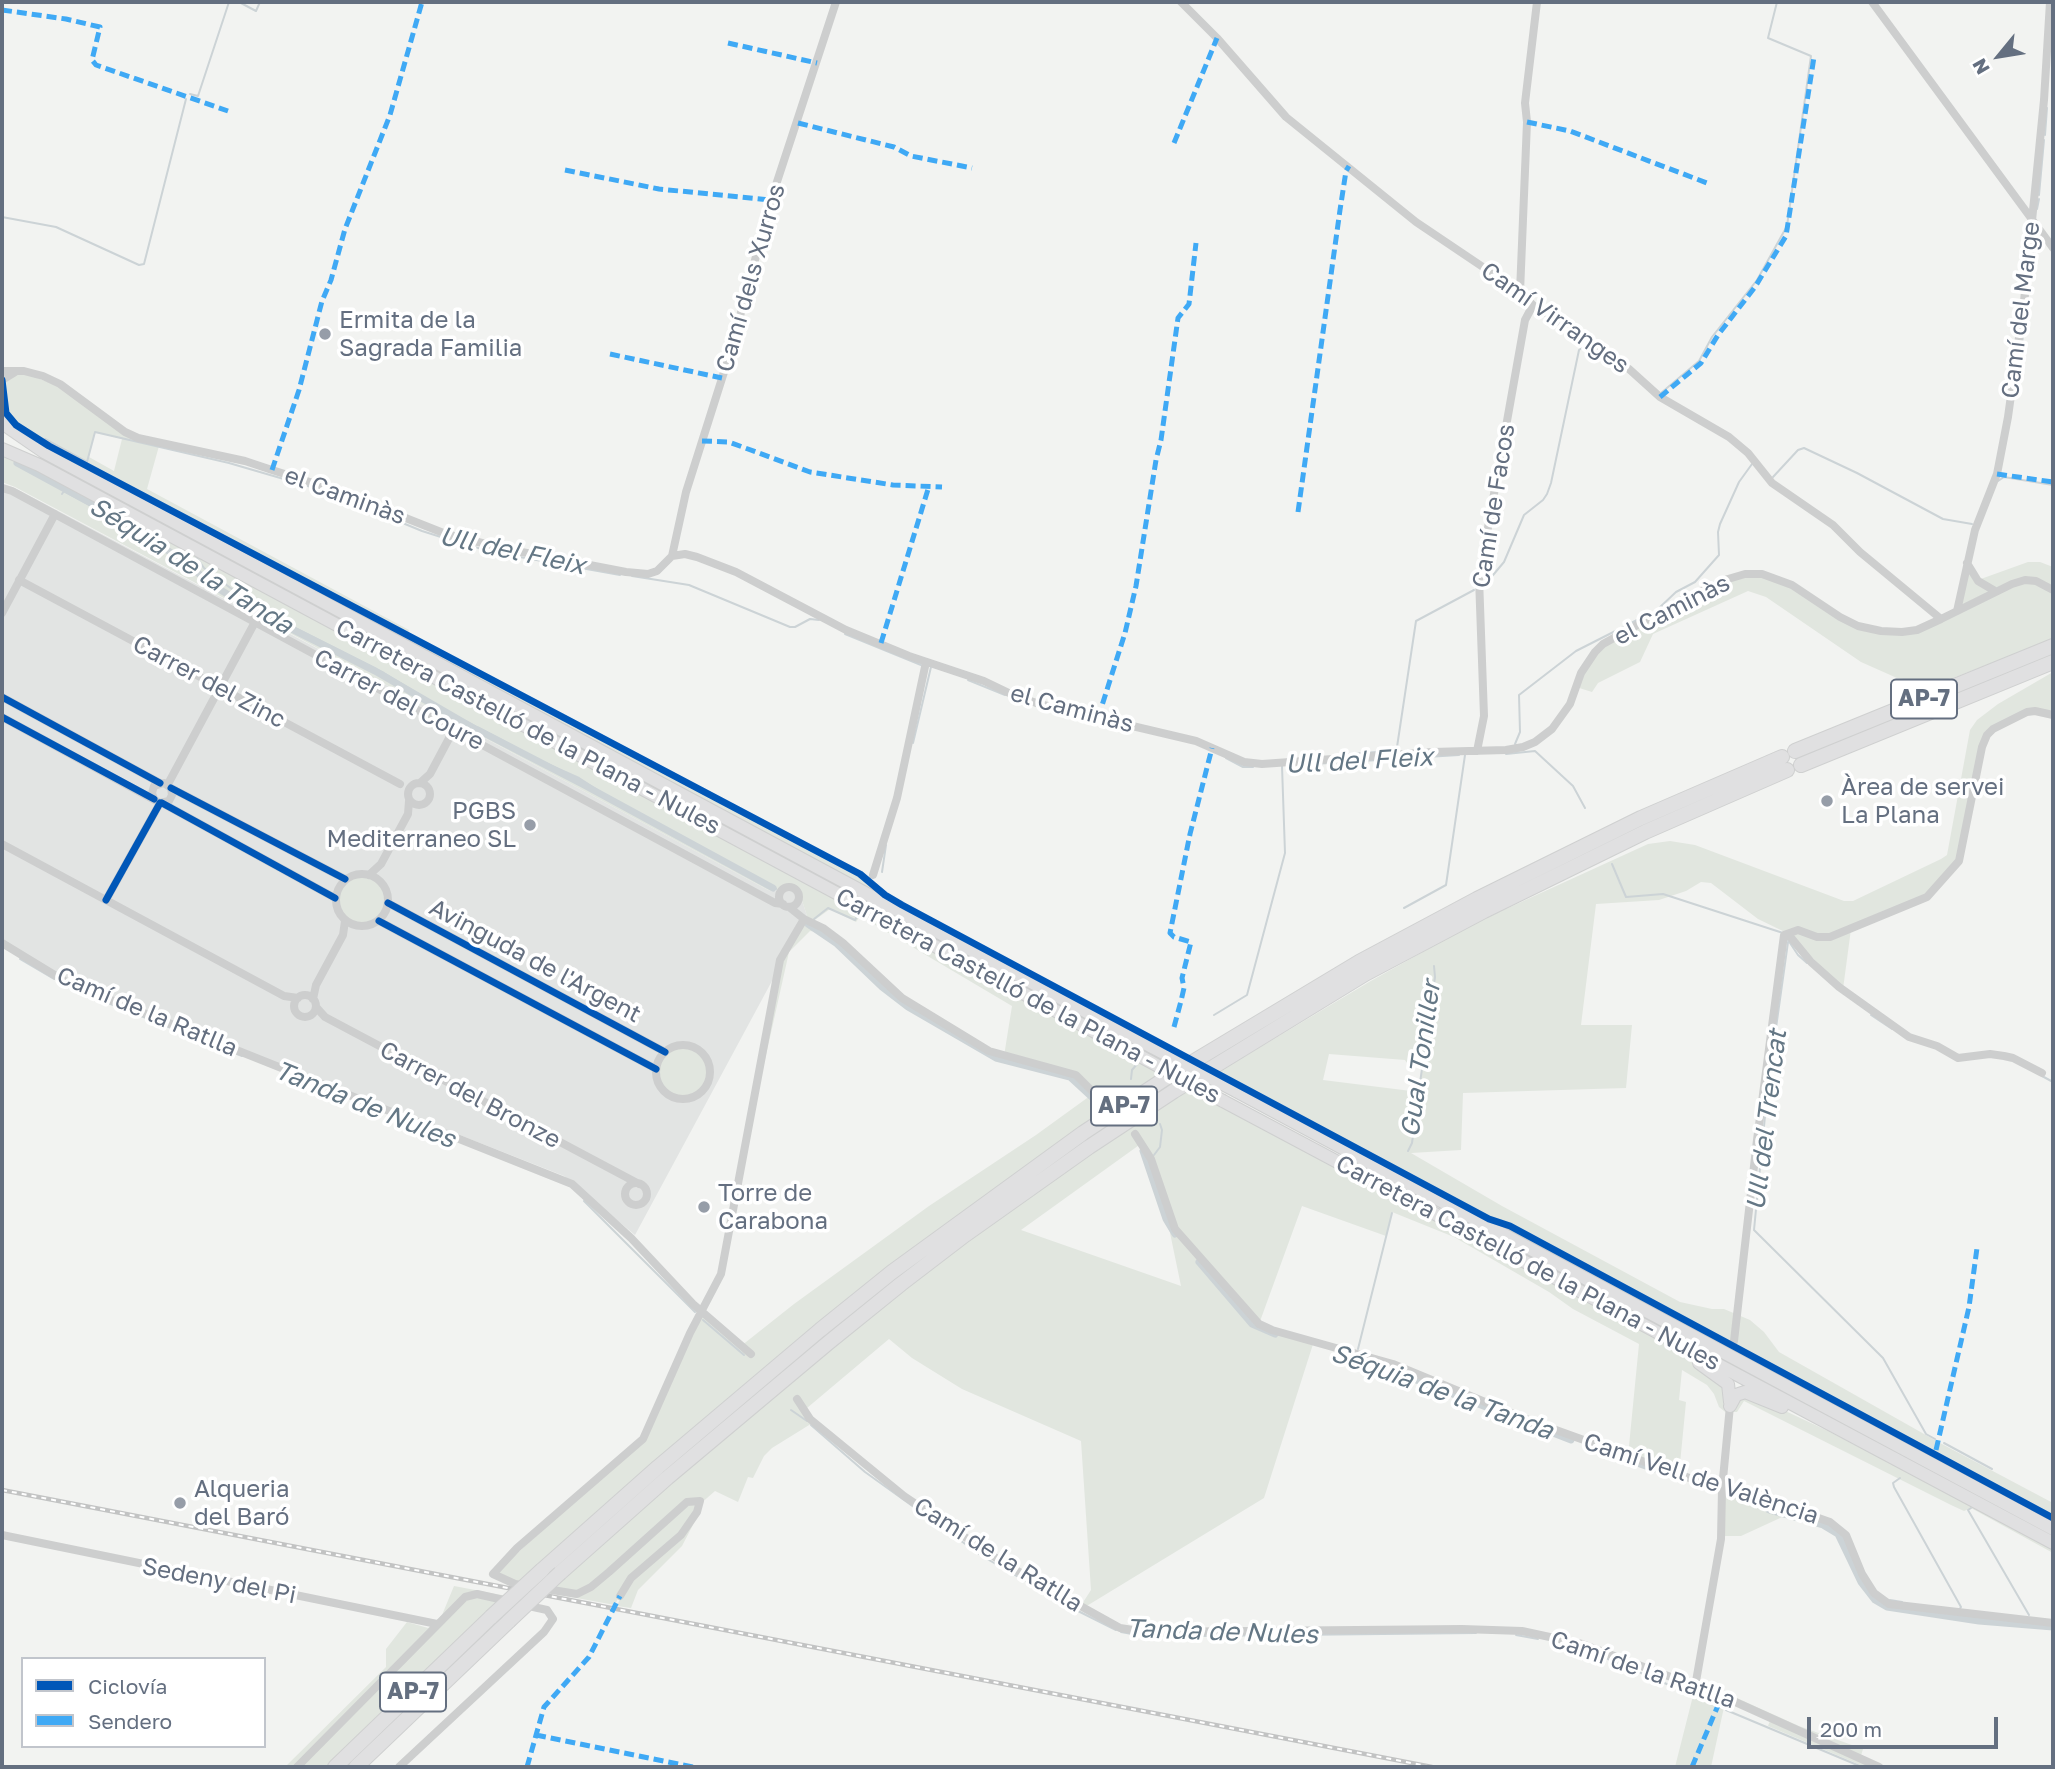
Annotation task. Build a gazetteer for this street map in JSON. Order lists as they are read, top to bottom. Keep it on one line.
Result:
{"streets":{"highway":["AP-7"],"main road":["Carretera Castelló de la Plana - Nules"],"street":["Camí dels Xurros","Camí del Marge","Camí Virranges","el Caminàs","Camí de Facos","Carrer del Zinc","Carrer del Coure","Avinguda de l'Argent","Camí de la Ratlla","Carrer del Bronze","Camí Vell de València","Sedeny del Pi"]},"crossings":[["Camí dels Xurros","el Caminàs"],["Camí del Marge","el Caminàs"],["Camí Virranges","el Caminàs"],["Camí Virranges","Camí de Facos"],["el Caminàs","Camí de Facos"]],"water":["Ull del Fleix","Séquia de la Tanda","Gual Toniller","Tanda de Nules","Ull del Trencat"],"places":["Ermita de la Sagrada Familia","Àrea de servei La Plana","PGBS Mediterraneo SL","Torre de Carabona","Alqueria del Baró"],"legend":["Ciclovía","Sendero"],"scale_bar":"200 m","north":"bottom left"}
